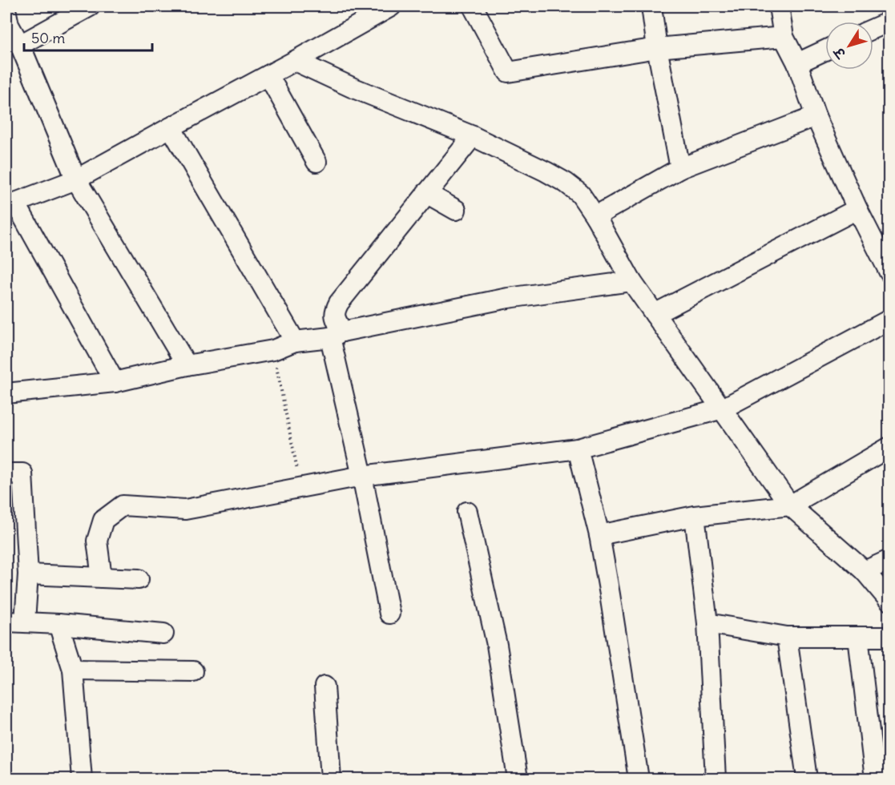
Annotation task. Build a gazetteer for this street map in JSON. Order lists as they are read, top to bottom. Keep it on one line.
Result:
{"scale_bar":"50 m","north":"bottom left"}
